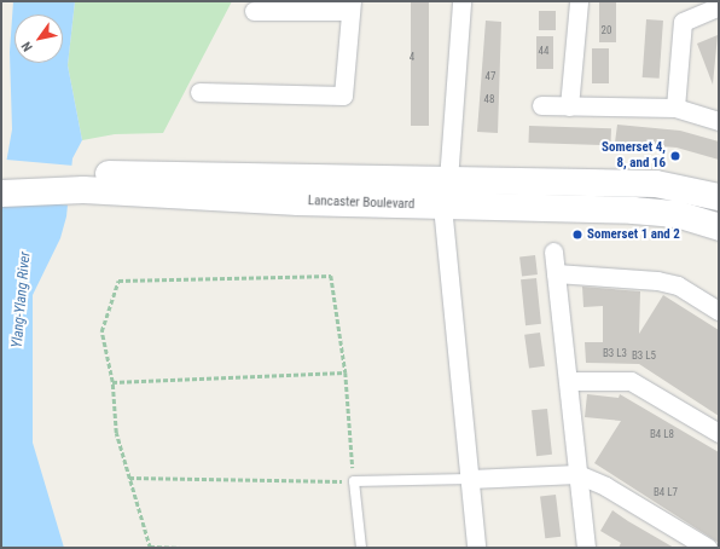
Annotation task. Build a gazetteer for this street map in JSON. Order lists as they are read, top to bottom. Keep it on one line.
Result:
{"streets":{"main road":["Lancaster Boulevard"]},"water":["Ylang-Ylang River"],"places":["Somerset 4, 8, and 16","Somerset 1 and 2"],"house_numbers":["20","44","4","47","48","B3 L3","B3 L5","B4 L8","B4 L7"],"north":"bottom left"}
